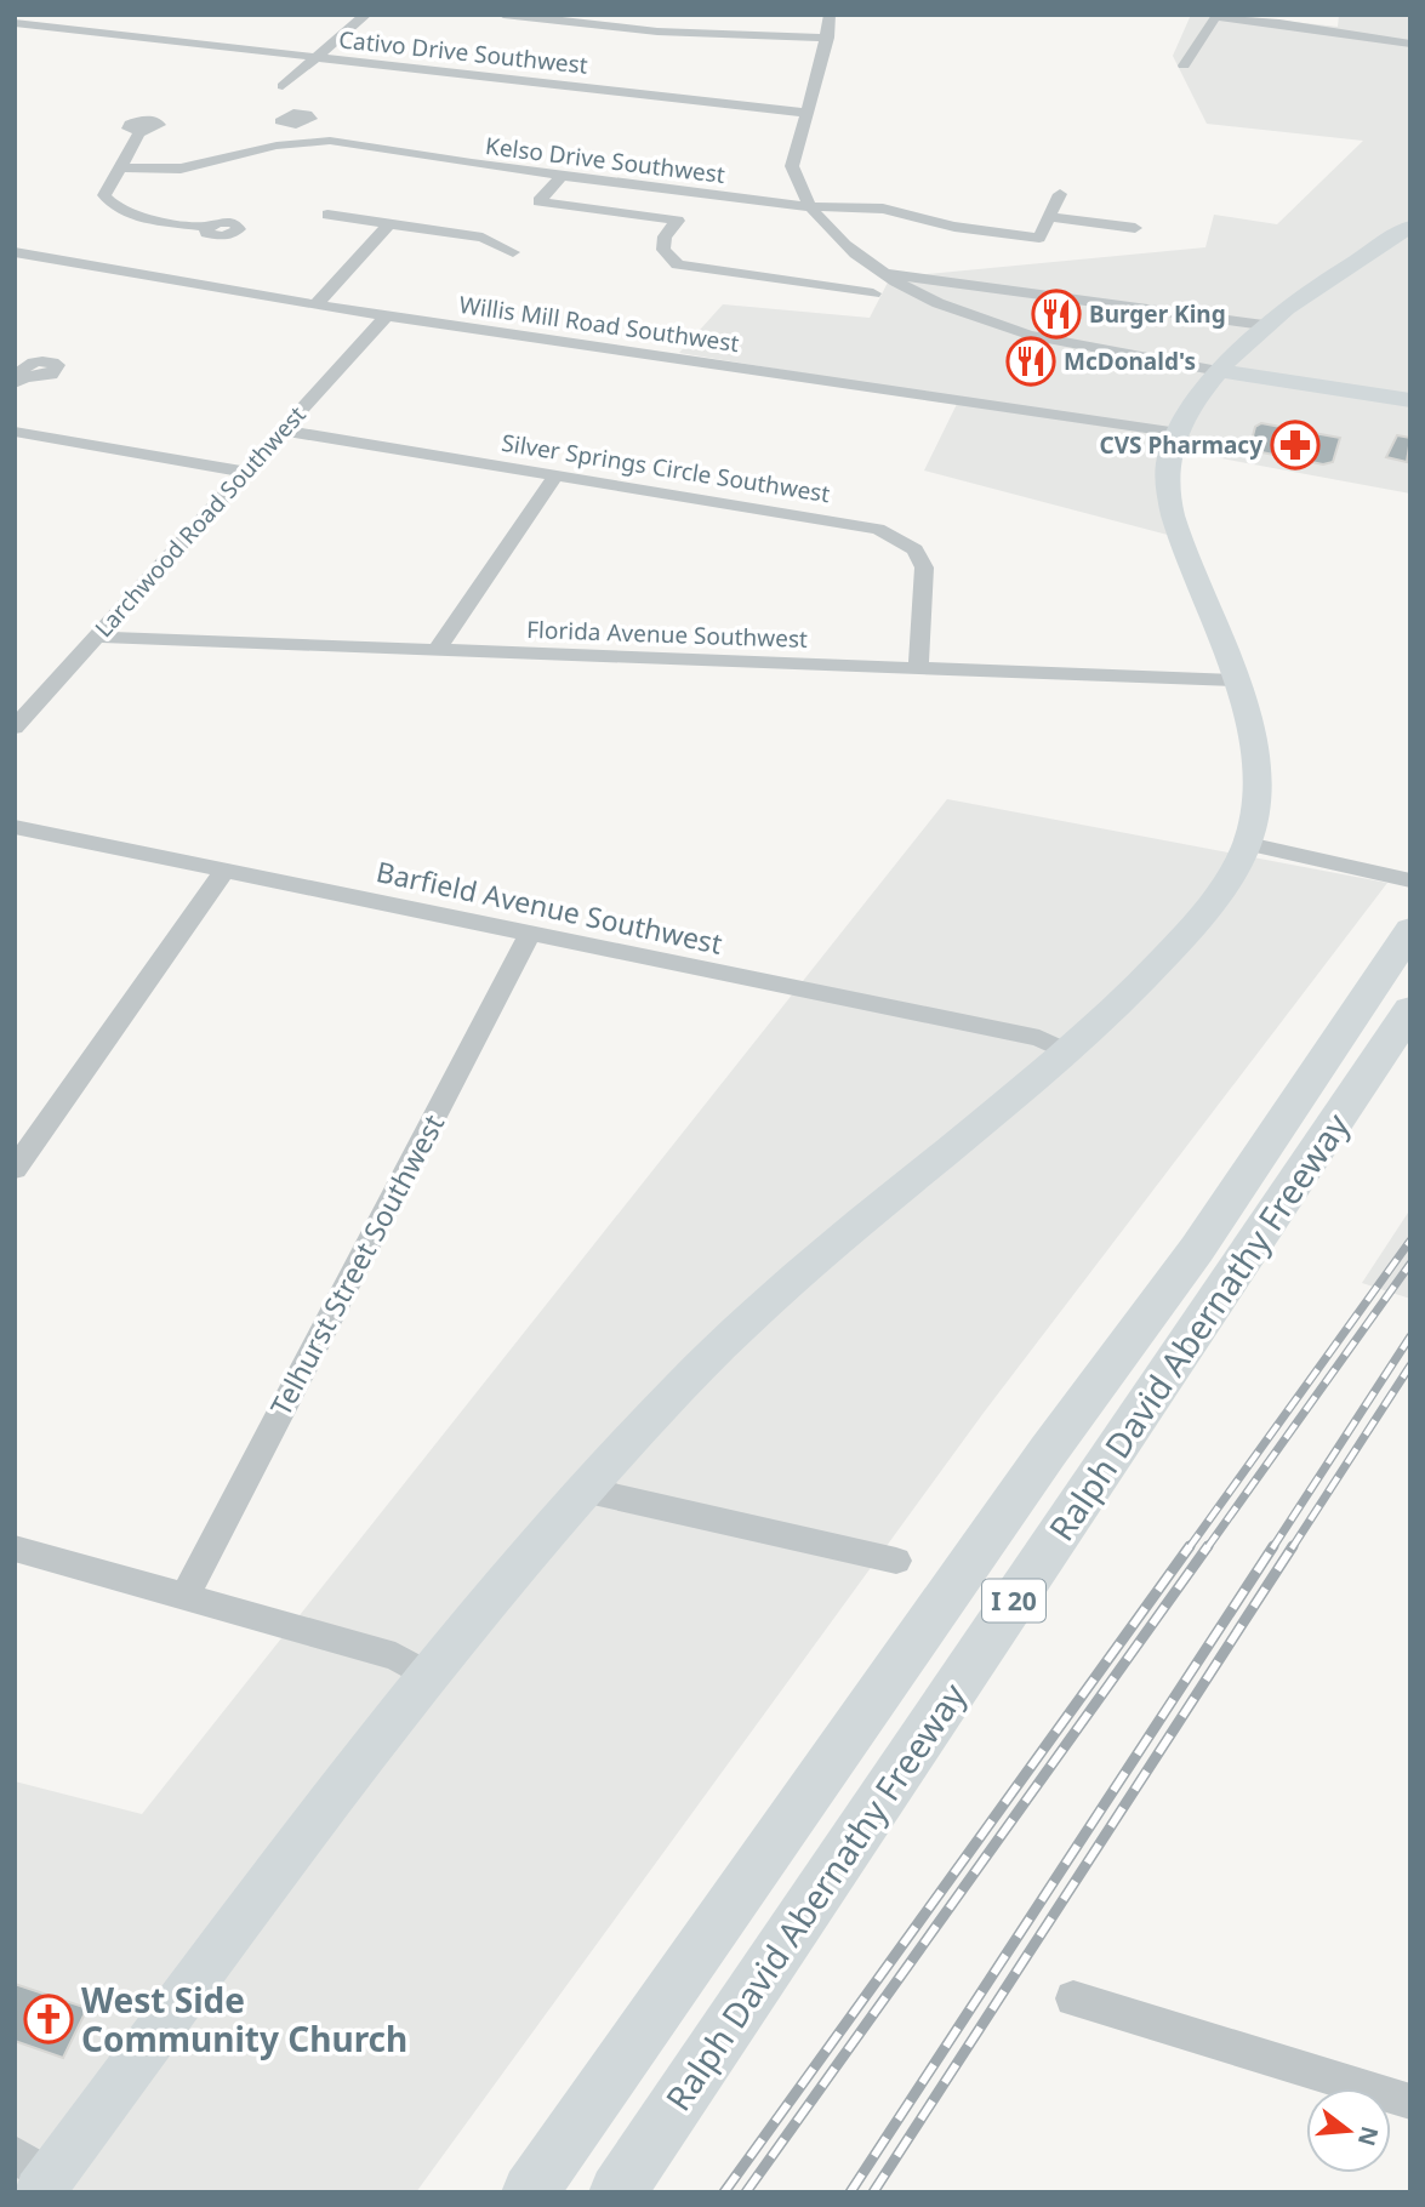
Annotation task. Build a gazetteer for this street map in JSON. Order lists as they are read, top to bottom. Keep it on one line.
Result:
{"streets":{"highway":["Ralph David Abernathy Freeway","I 20"],"street":["Cativo Drive Southwest","Kelso Drive Southwest","Willis Mill Road Southwest","Silver Springs Circle Southwest","Larchwood Road Southwest","Florida Avenue Southwest","Barfield Avenue Southwest","Telhurst Street Southwest"]},"crossings":[["Willis Mill Road Southwest","Larchwood Road Southwest"],["Silver Springs Circle Southwest","Larchwood Road Southwest"],["Silver Springs Circle Southwest","Florida Avenue Southwest"],["Larchwood Road Southwest","Florida Avenue Southwest"],["Barfield Avenue Southwest","Telhurst Street Southwest"]],"places":{"restaurant":["Burger King","McDonald's"],"pharmacy":["CVS Pharmacy"],"church":["West Side Community Church"]},"north":"right"}
